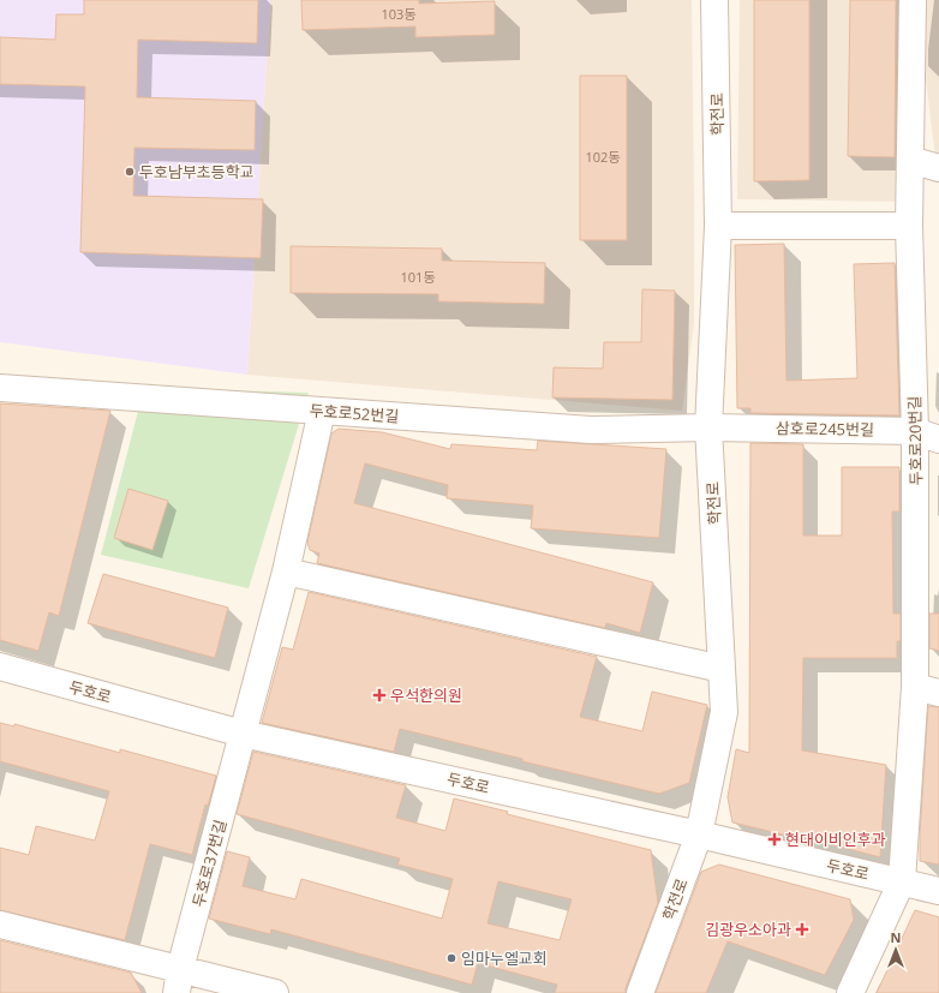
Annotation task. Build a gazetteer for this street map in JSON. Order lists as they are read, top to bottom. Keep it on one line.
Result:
{"streets":{"street":["학전로","두호로52번길","삼호로245번길","두호로20번길","두호로","두호로37번길"]},"crossings":[["학전로","두호로52번길"],["학전로","삼호로245번길"],["학전로","두호로"],["두호로52번길","삼호로245번길"],["두호로52번길","두호로37번길"],["삼호로245번길","두호로20번길"],["두호로20번길","두호로"],["두호로","두호로37번길"]],"places":{"other":["두호남부초등학교","임마누엘교회"],"health":["우석한의원","현대이비인후과","김광우소아과"]},"house_numbers":["103동","102동","101동"],"north":"top"}
